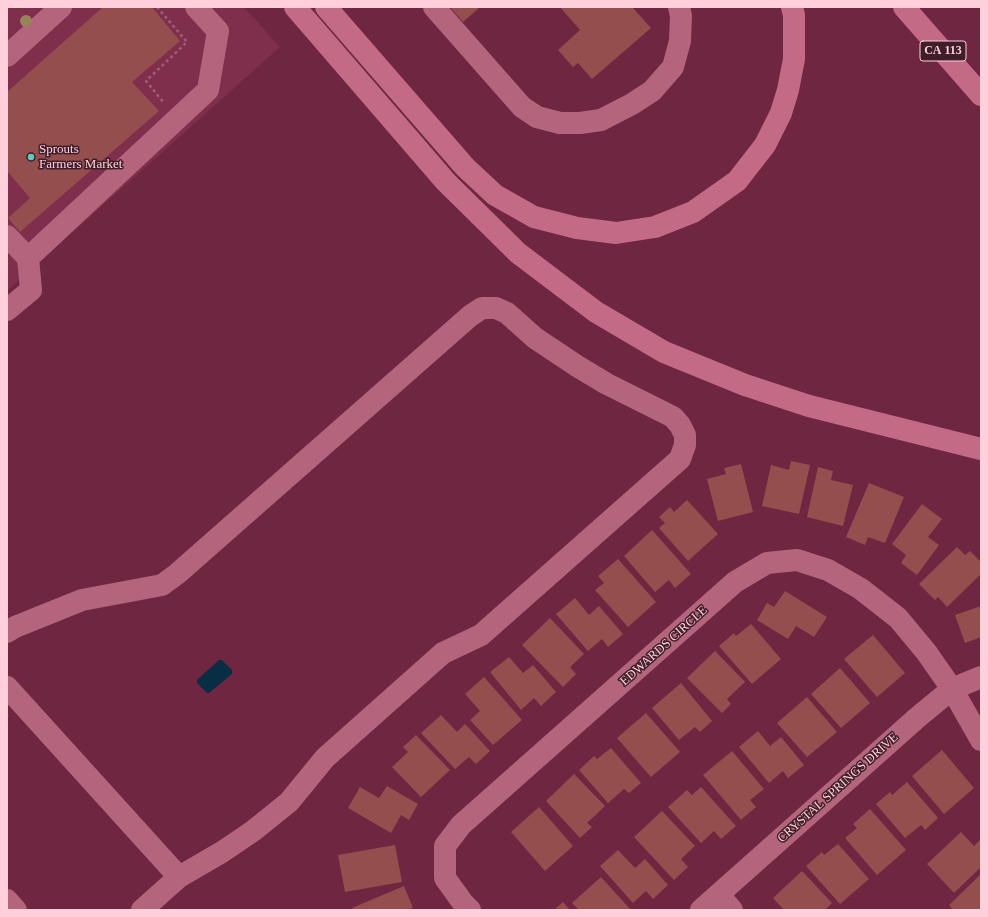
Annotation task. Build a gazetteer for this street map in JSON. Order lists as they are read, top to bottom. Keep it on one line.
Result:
{"streets":{"highway":["CA 113"],"street":["EDWARDS CIRCLE","CRYSTAL SPRINGS DRIVE"]},"crossings":[["EDWARDS CIRCLE","CRYSTAL SPRINGS DRIVE"]],"places":["Sprouts Farmers Market"]}
